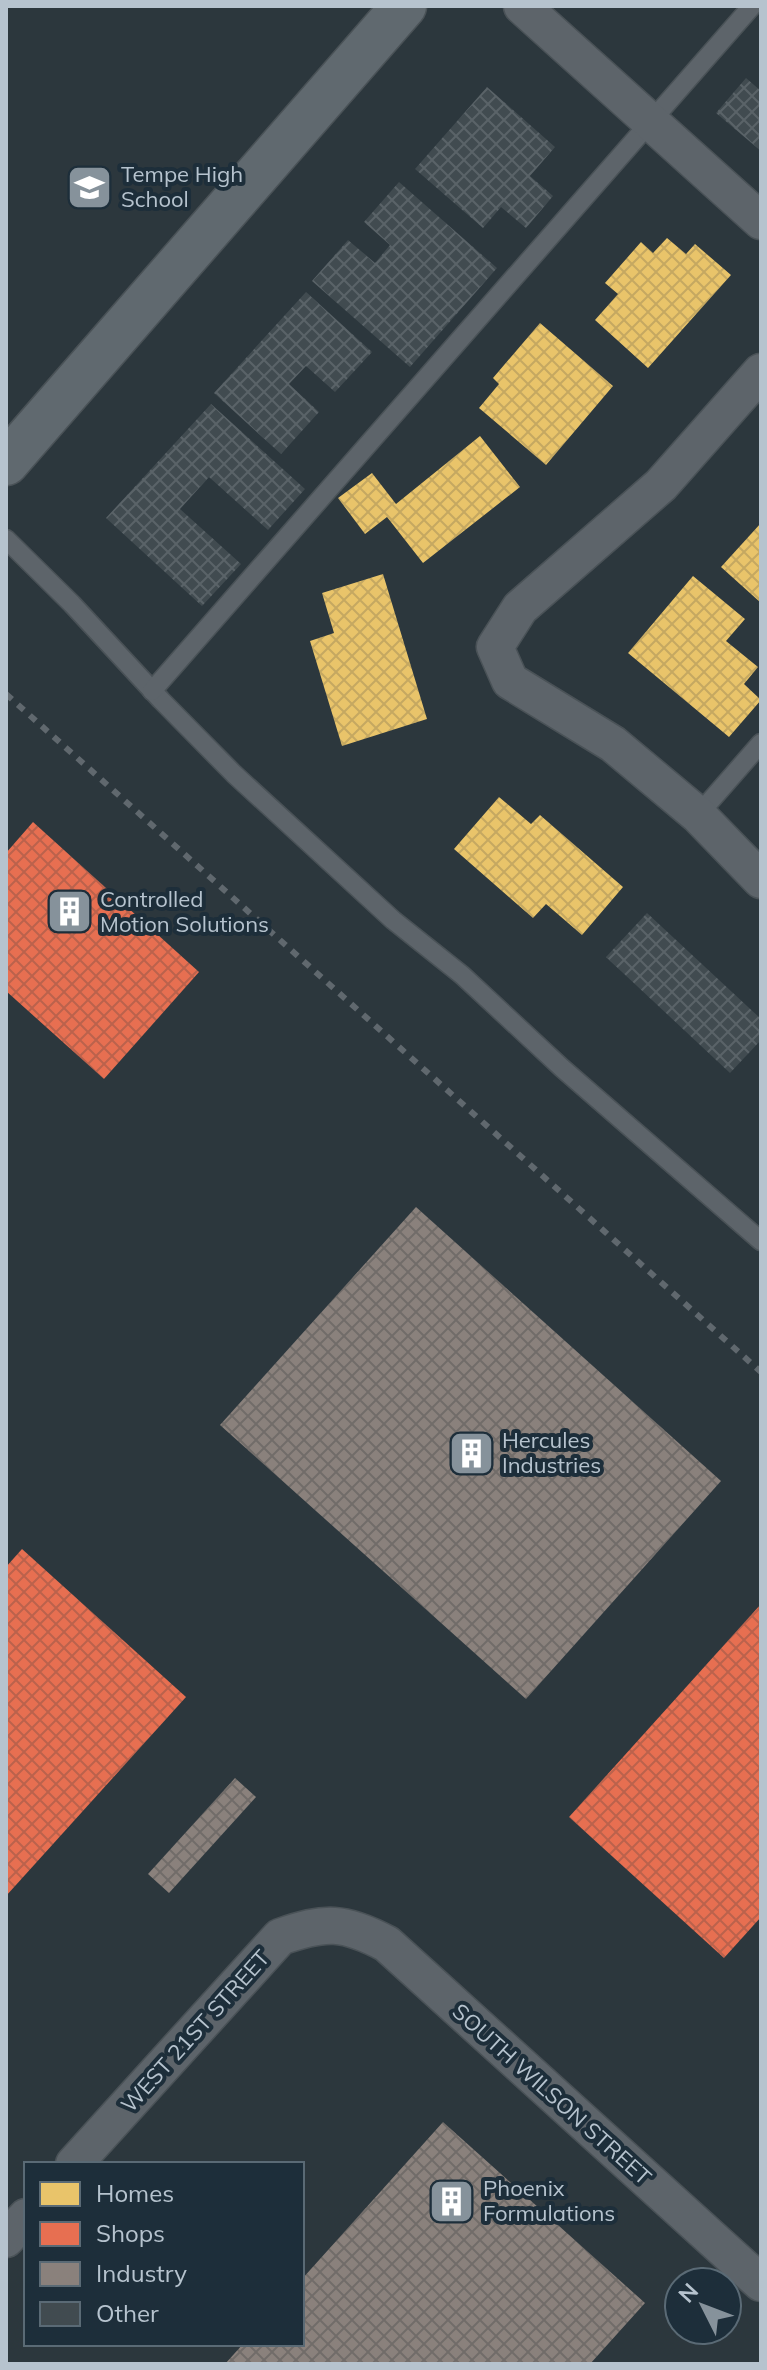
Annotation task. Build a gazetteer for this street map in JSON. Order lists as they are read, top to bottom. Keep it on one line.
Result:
{"streets":{"street":["WEST 21ST STREET","SOUTH WILSON STREET"]},"crossings":[["WEST 21ST STREET","SOUTH WILSON STREET"]],"places":{"school or university":["Tempe High School"],"building":["Controlled Motion Solutions","Hercules Industries","Phoenix Formulations"]},"legend":["Homes","Shops","Industry","Other"],"north":"top left"}
